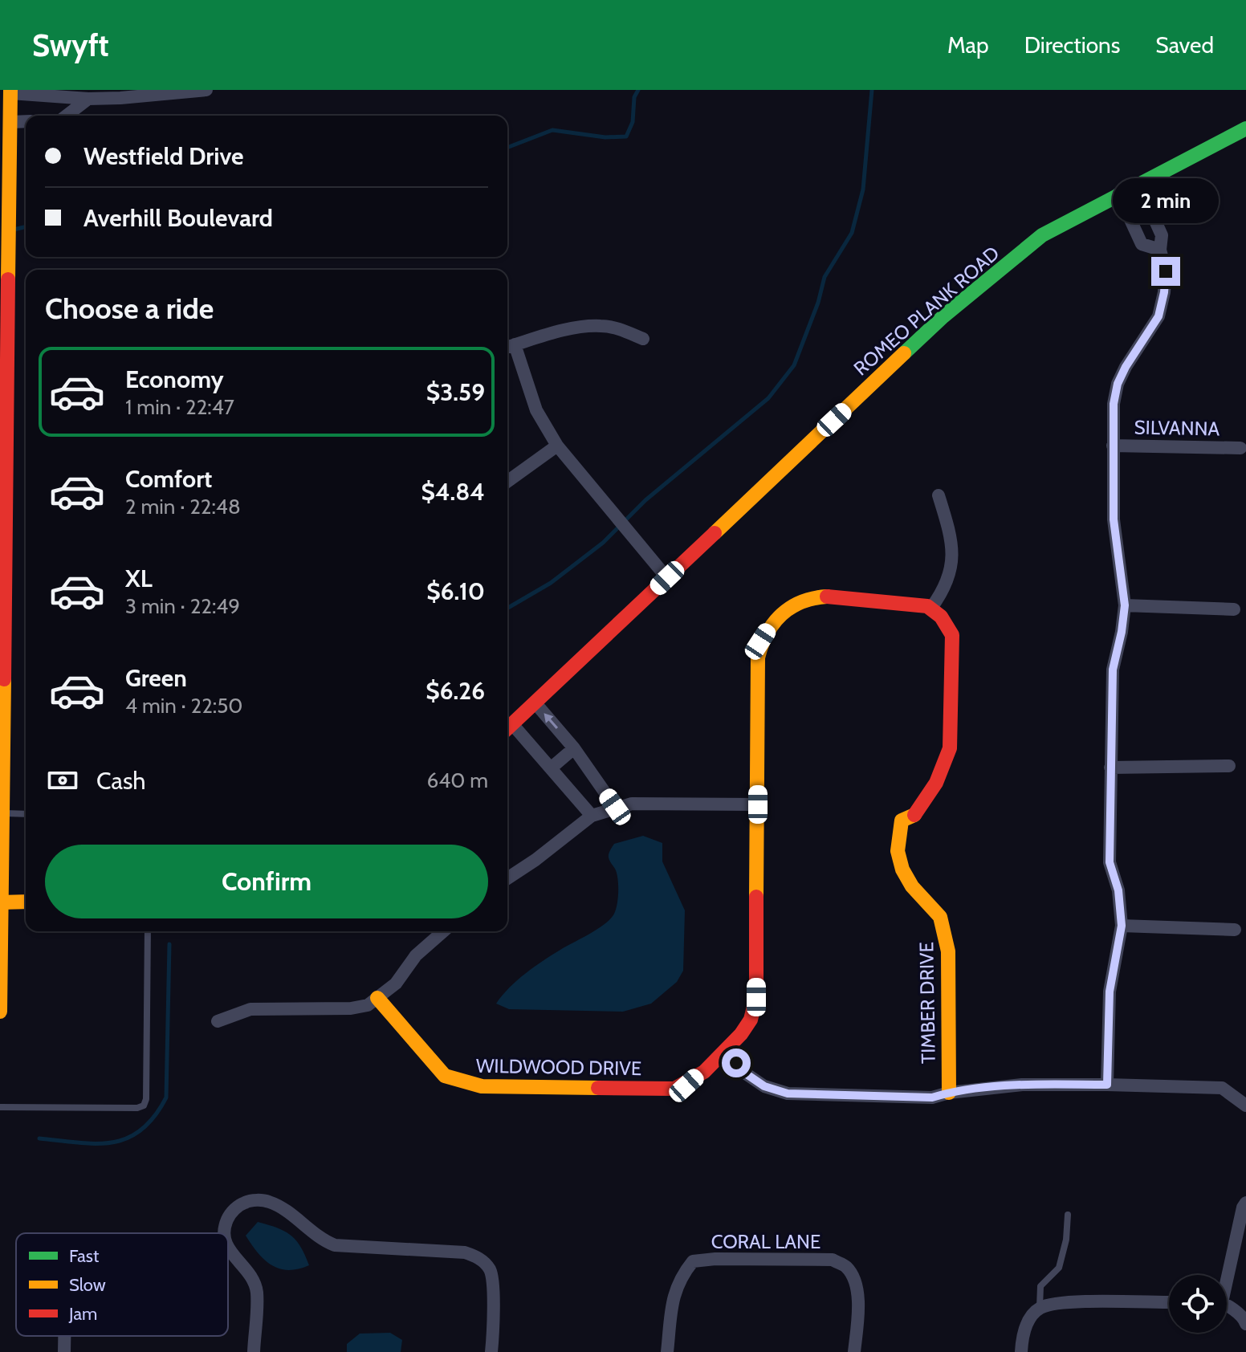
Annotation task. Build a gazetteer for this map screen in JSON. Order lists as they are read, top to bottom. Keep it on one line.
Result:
{"streets":{"street":["ROMEO PLANK ROAD","SILVANNA","TIMBER DRIVE","WILDWOOD DRIVE","CORAL LANE"]},"crossings":[["TIMBER DRIVE","WILDWOOD DRIVE"]],"legend":["Fast","Slow","Jam"],"page":{"header":"Swyft","nav":["Map","Directions","Saved"],"banner":["Westfield Drive","Averhill Boulevard"],"bubble":"2 min","heading":"Choose a ride","list":[{"name":"Economy","note":"1 min · 22:47","value":"$3.59"},{"name":"Comfort","note":"2 min · 22:48","value":"$4.84"},{"name":"XL","note":"3 min · 22:49","value":"$6.10"},{"name":"Green","note":"4 min · 22:50","value":"$6.26"}],"pay":["Cash","640 m"],"buttons":"Confirm"}}
